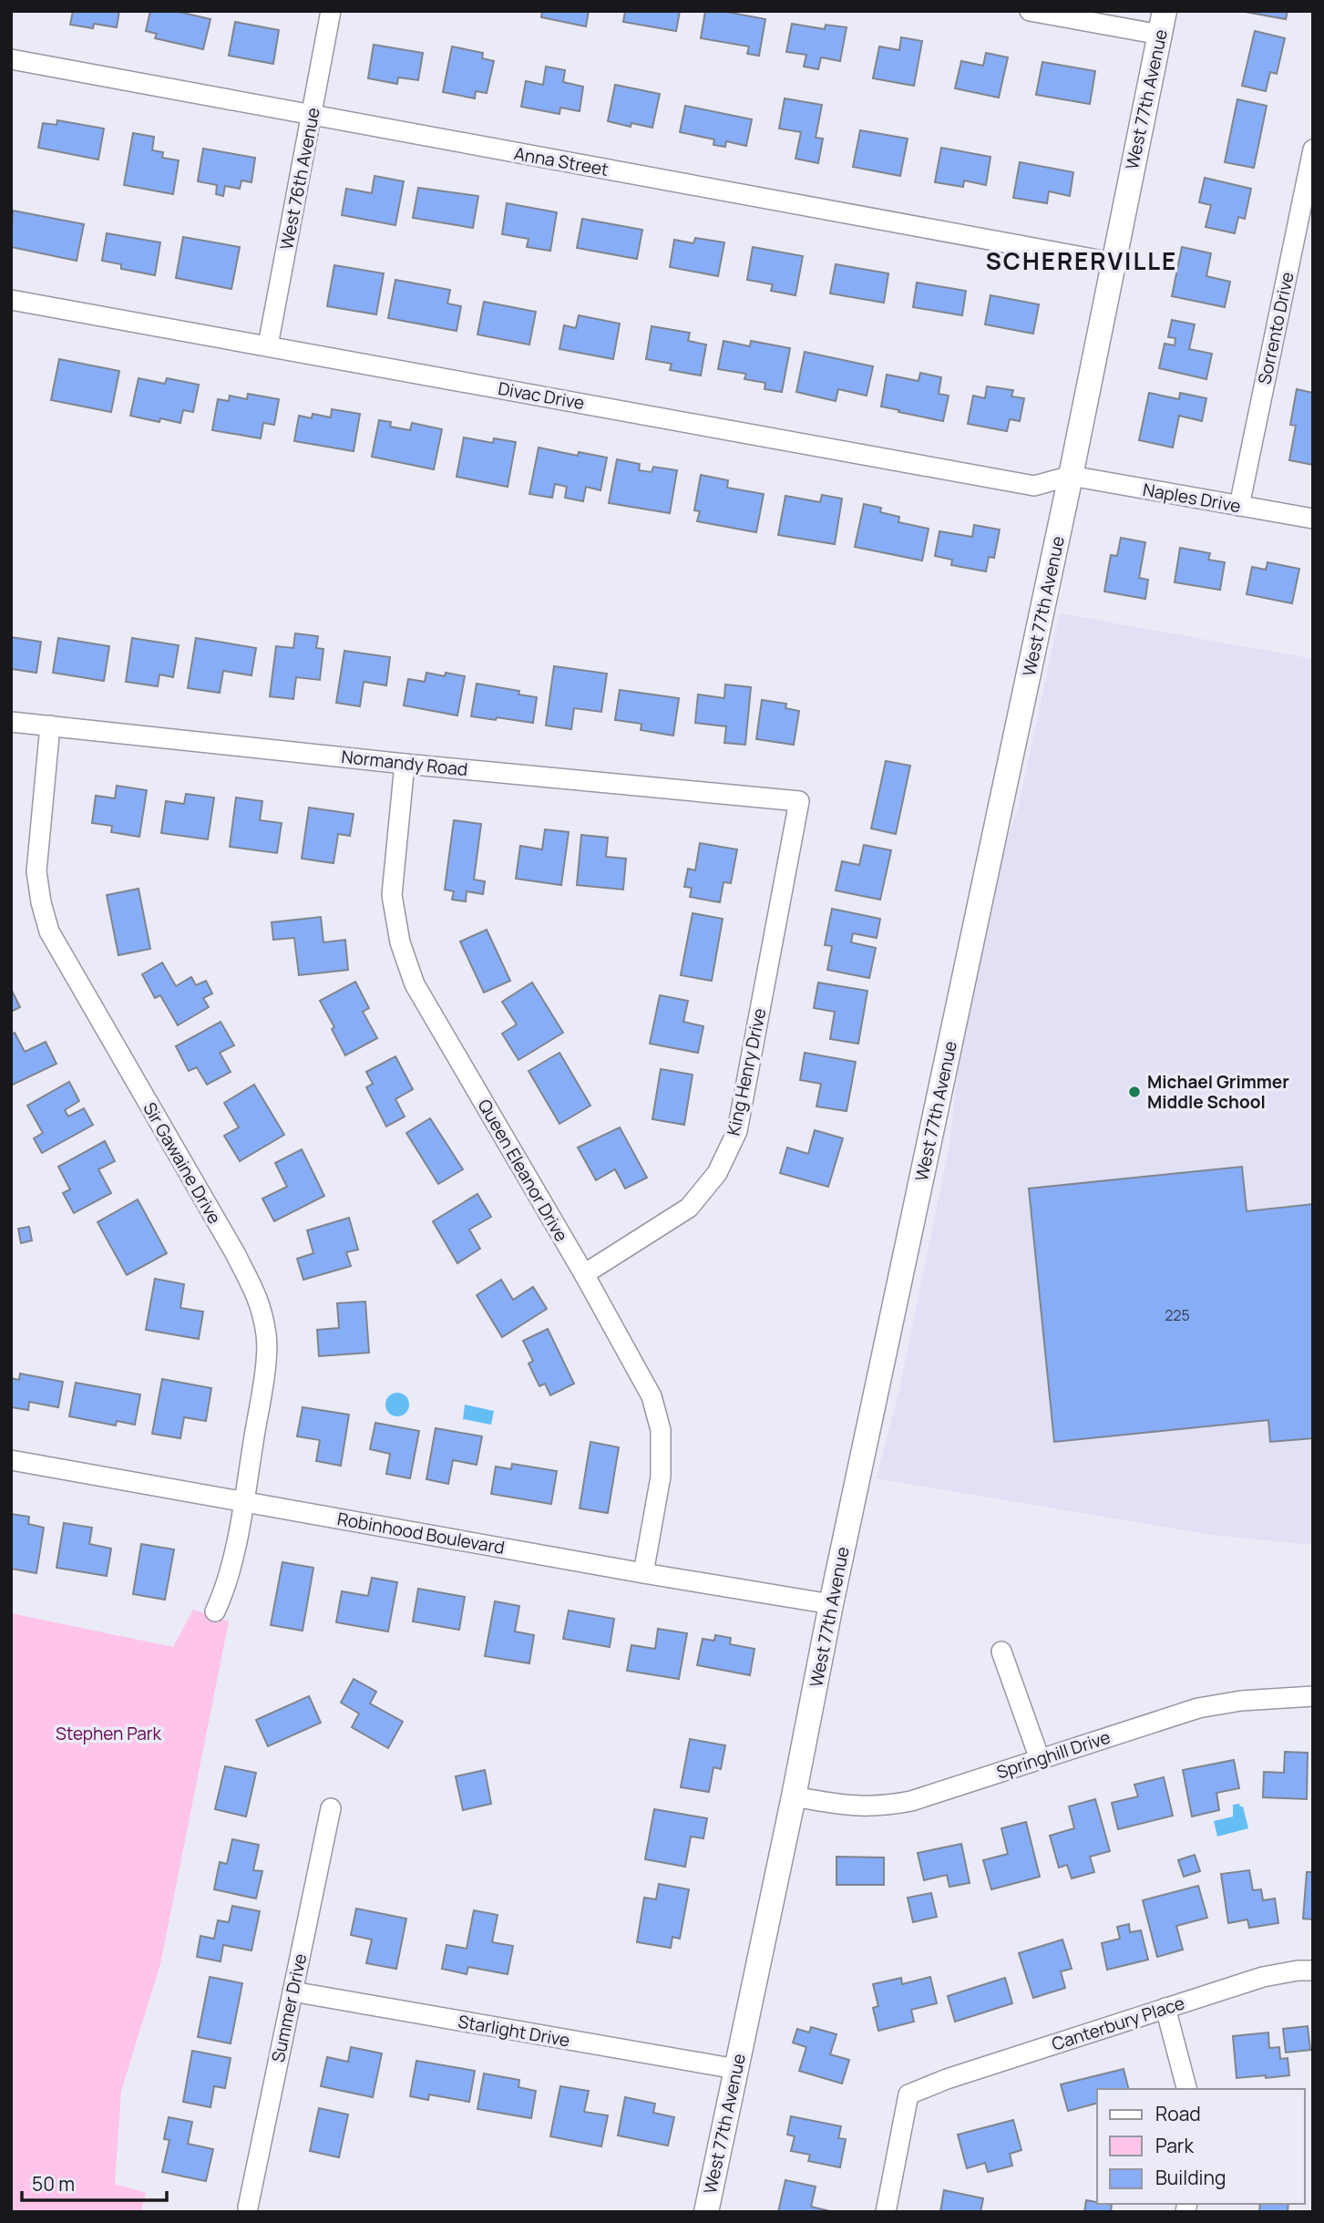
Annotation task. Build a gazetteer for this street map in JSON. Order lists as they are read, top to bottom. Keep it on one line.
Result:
{"streets":{"street":["West 77th Avenue","Anna Street","West 76th Avenue","Sorrento Drive","Divac Drive","Naples Drive","Normandy Road","King Henry Drive","Sir Gawaine Drive","Queen Eleanor Drive","Robinhood Boulevard","Springhill Drive","Summer Drive","Canterbury Place","Starlight Drive"]},"crossings":[["West 77th Avenue","Anna Street"],["West 77th Avenue","Divac Drive"],["West 77th Avenue","Naples Drive"],["West 77th Avenue","Robinhood Boulevard"],["West 77th Avenue","Springhill Drive"],["West 77th Avenue","Starlight Drive"],["Anna Street","West 76th Avenue"],["West 76th Avenue","Divac Drive"],["Sorrento Drive","Naples Drive"],["Divac Drive","Naples Drive"],["Normandy Road","King Henry Drive"],["Normandy Road","Sir Gawaine Drive"],["Normandy Road","Queen Eleanor Drive"],["King Henry Drive","Queen Eleanor Drive"],["Sir Gawaine Drive","Robinhood Boulevard"],["Queen Eleanor Drive","Robinhood Boulevard"],["Summer Drive","Starlight Drive"]],"districts":["SCHERERVILLE"],"parks":["Stephen Park"],"places":["Michael Grimmer Middle School"],"house_numbers":["225"],"legend":["Road","Park","Building"],"scale_bar":"50 m"}
